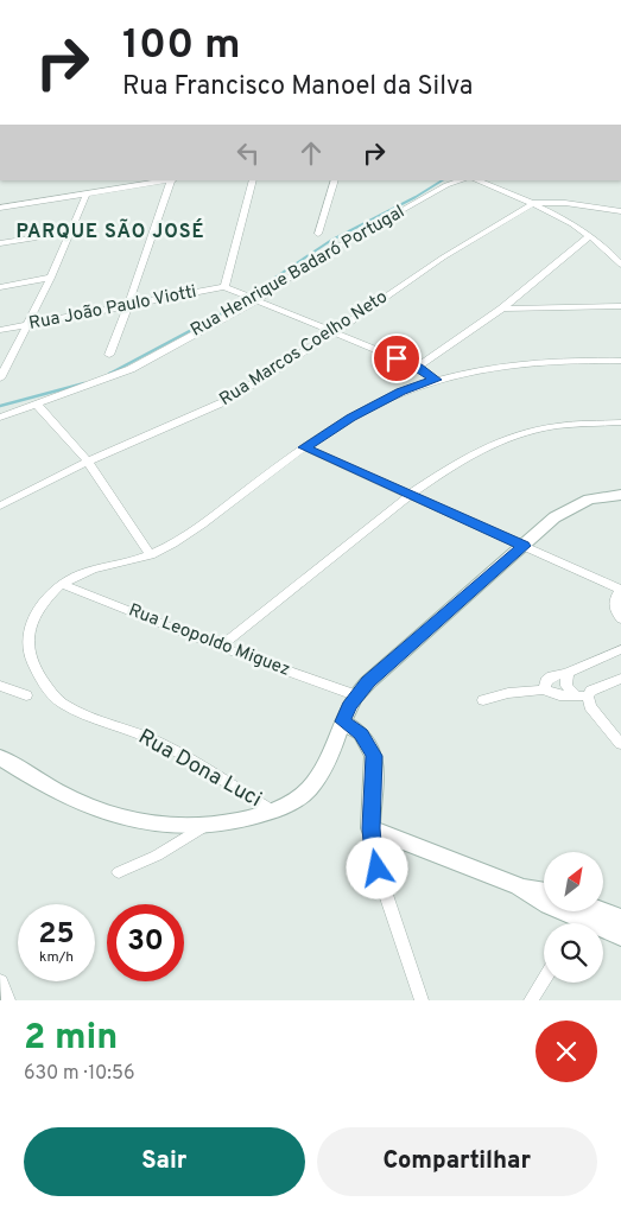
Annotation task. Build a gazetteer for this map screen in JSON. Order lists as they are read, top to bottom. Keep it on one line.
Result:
{"streets":{"street":["Rua Henrique Badaró Portugal","Rua João Paulo Viotti","Rua Marcos Coelho Neto","Rua Leopoldo Miguez","Rua Dona Luci"]},"crossings":[["Rua Leopoldo Miguez","Rua Dona Luci"]],"districts":["PARQUE SÃO JOSÉ"],"north":"top right","page":{"turn":["100 m","Rua Francisco Manoel da Silva"],"speed":"25 km/h","limit":"30","heading":["2 min","630 m · 10:56"],"buttons":["Sair","Compartilhar"]}}
